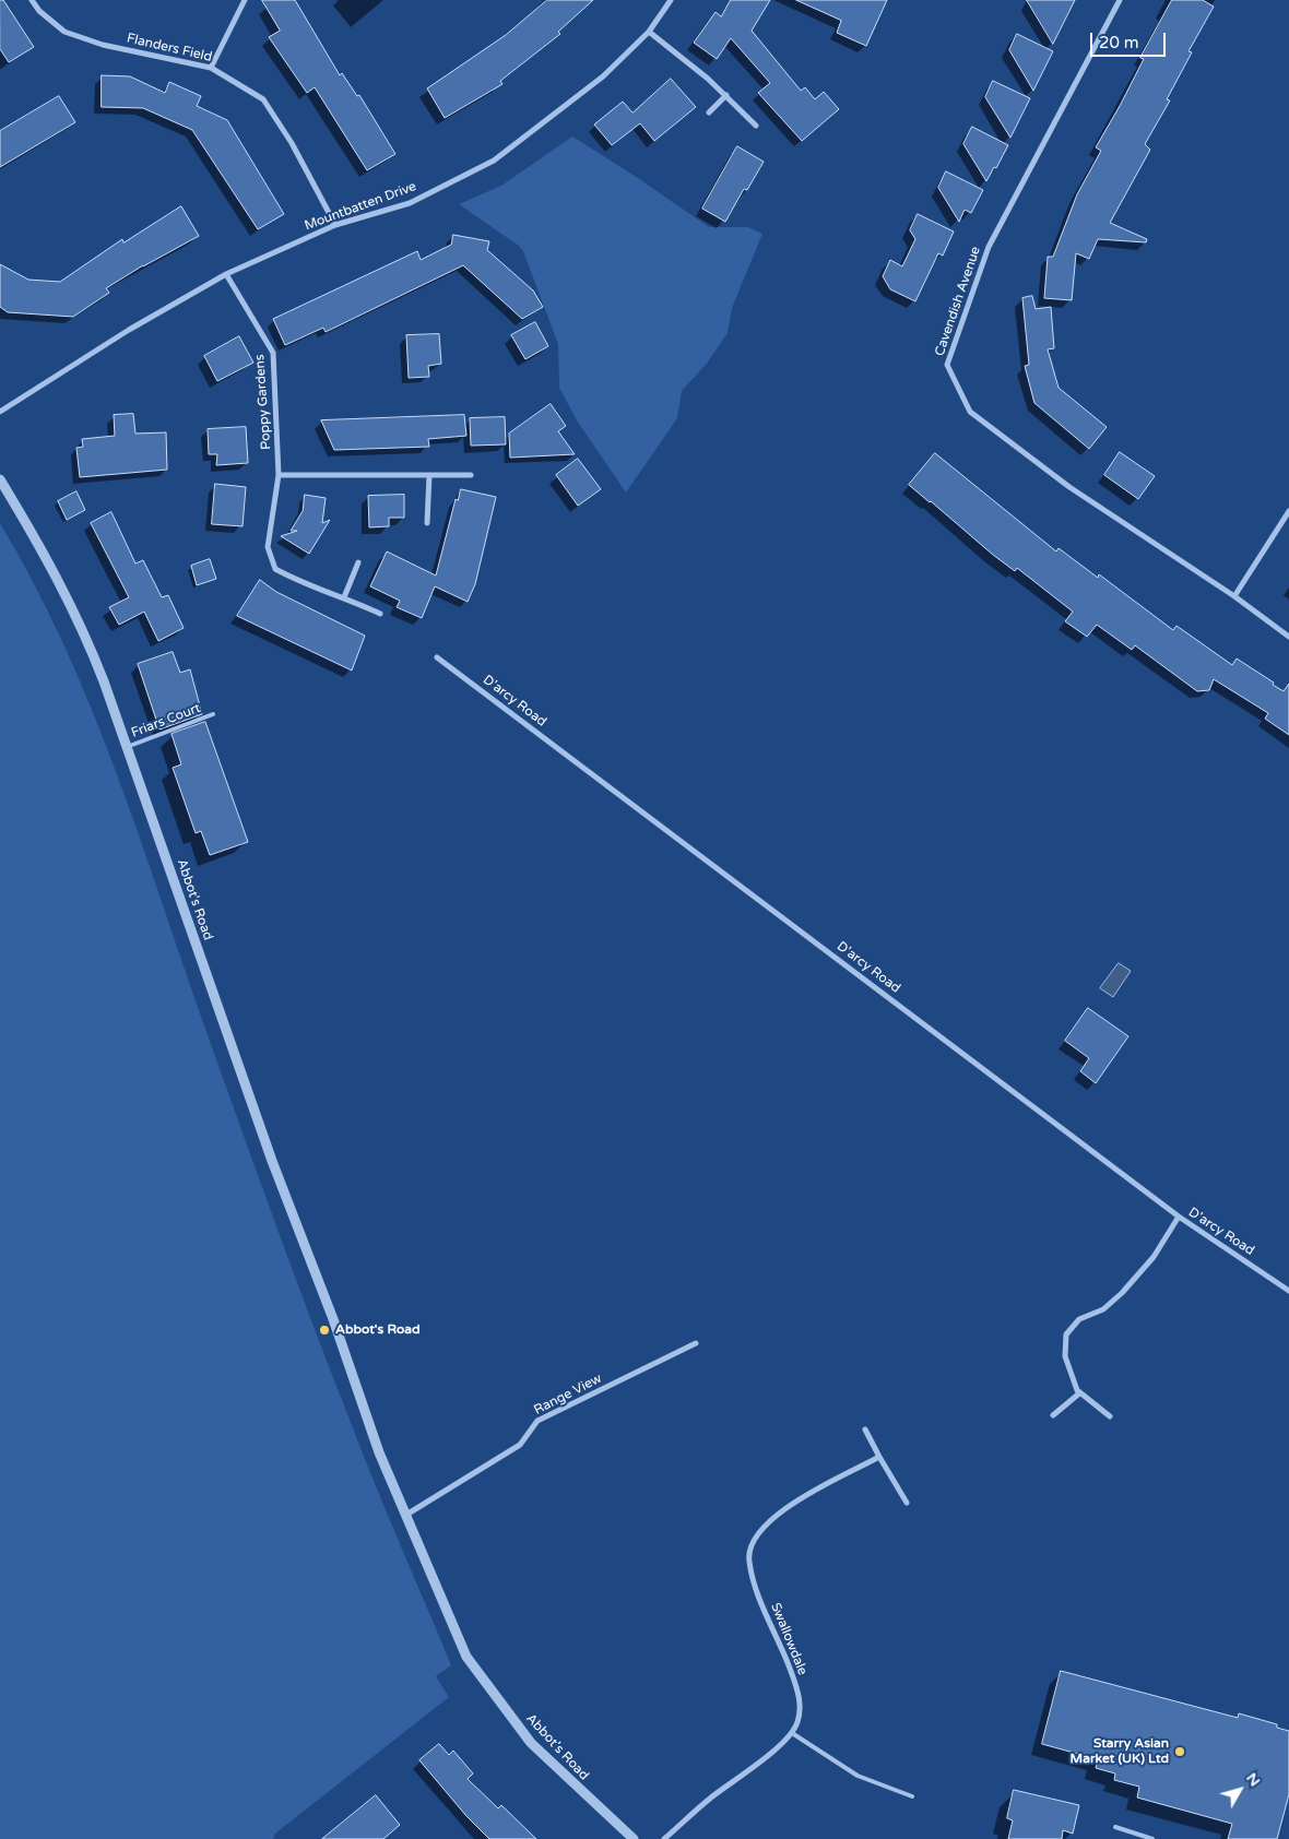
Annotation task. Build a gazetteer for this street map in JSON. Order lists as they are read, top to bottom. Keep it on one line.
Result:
{"streets":{"street":["Flanders Field","Mountbatten Drive","Cavendish Avenue","Poppy Gardens","D'arcy Road","Abbot's Road","Range View","Swallowdale"],"lane":["Friars Court"]},"crossings":[["Flanders Field","Mountbatten Drive"],["Mountbatten Drive","Poppy Gardens"],["Friars Court","Abbot's Road"],["Abbot's Road","Range View"]],"places":["Abbot's Road","Starry Asian Market (UK) Ltd"],"scale_bar":"20 m","north":"top right"}
